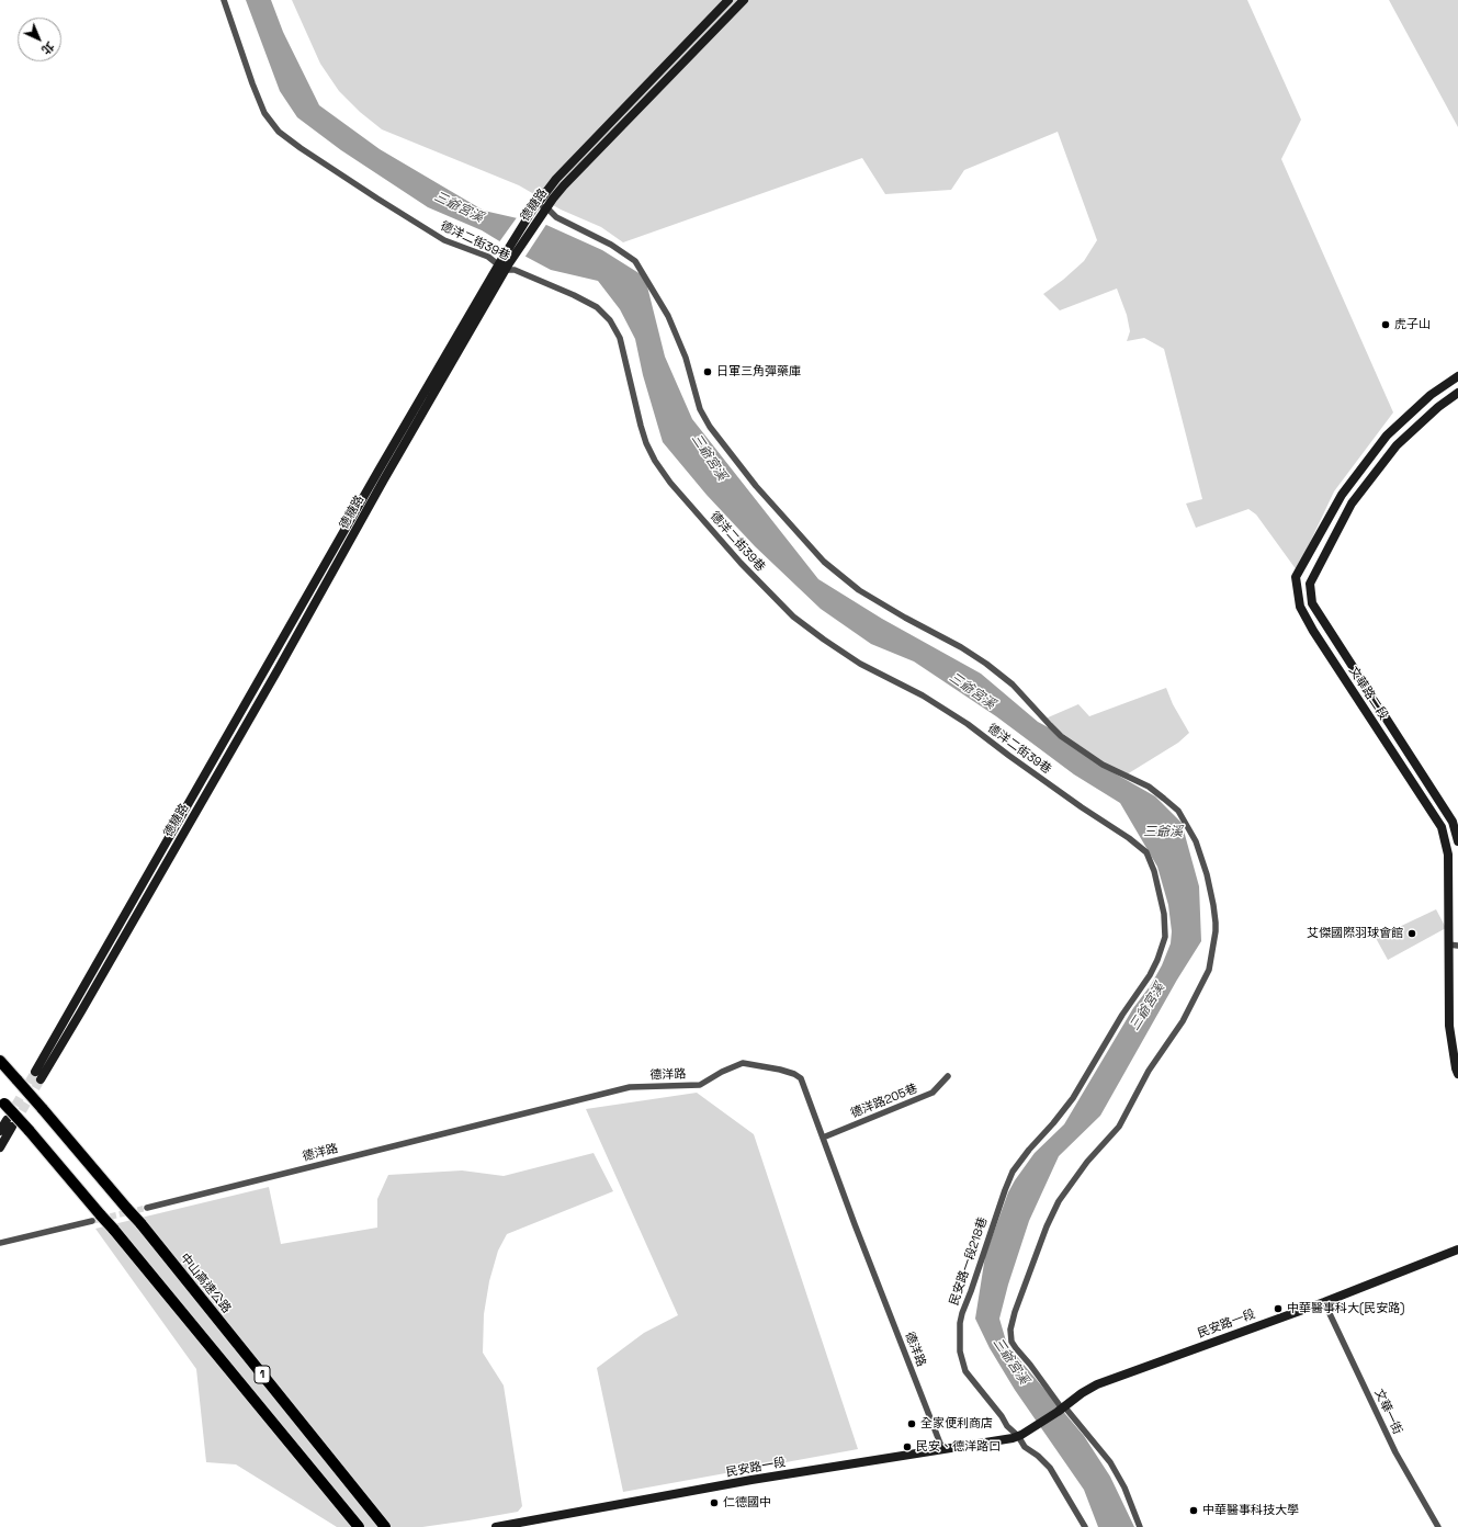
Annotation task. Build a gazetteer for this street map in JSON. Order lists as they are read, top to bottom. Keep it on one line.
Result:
{"streets":{"highway":["中山高速公路","1"],"street":["德糖路","德洋二街39巷","文華路二段","德洋路","德洋路205巷","民安路一段218巷","民安路一段","文華一街"]},"crossings":[["德糖路","德洋二街39巷"],["德洋二街39巷","民安路一段218巷"],["德洋路","德洋路205巷"],["德洋路","民安路一段"],["民安路一段218巷","民安路一段"],["民安路一段","文華一街"]],"water":["三爺宮溪","三爺溪"],"places":["虎子山","日軍三角彈藥庫","艾傑國際羽球會館","中華醫事科大(民安路)","全家便利商店","民安、德洋路口","仁德國中","中華醫事科技大學"],"north":"bottom right"}
